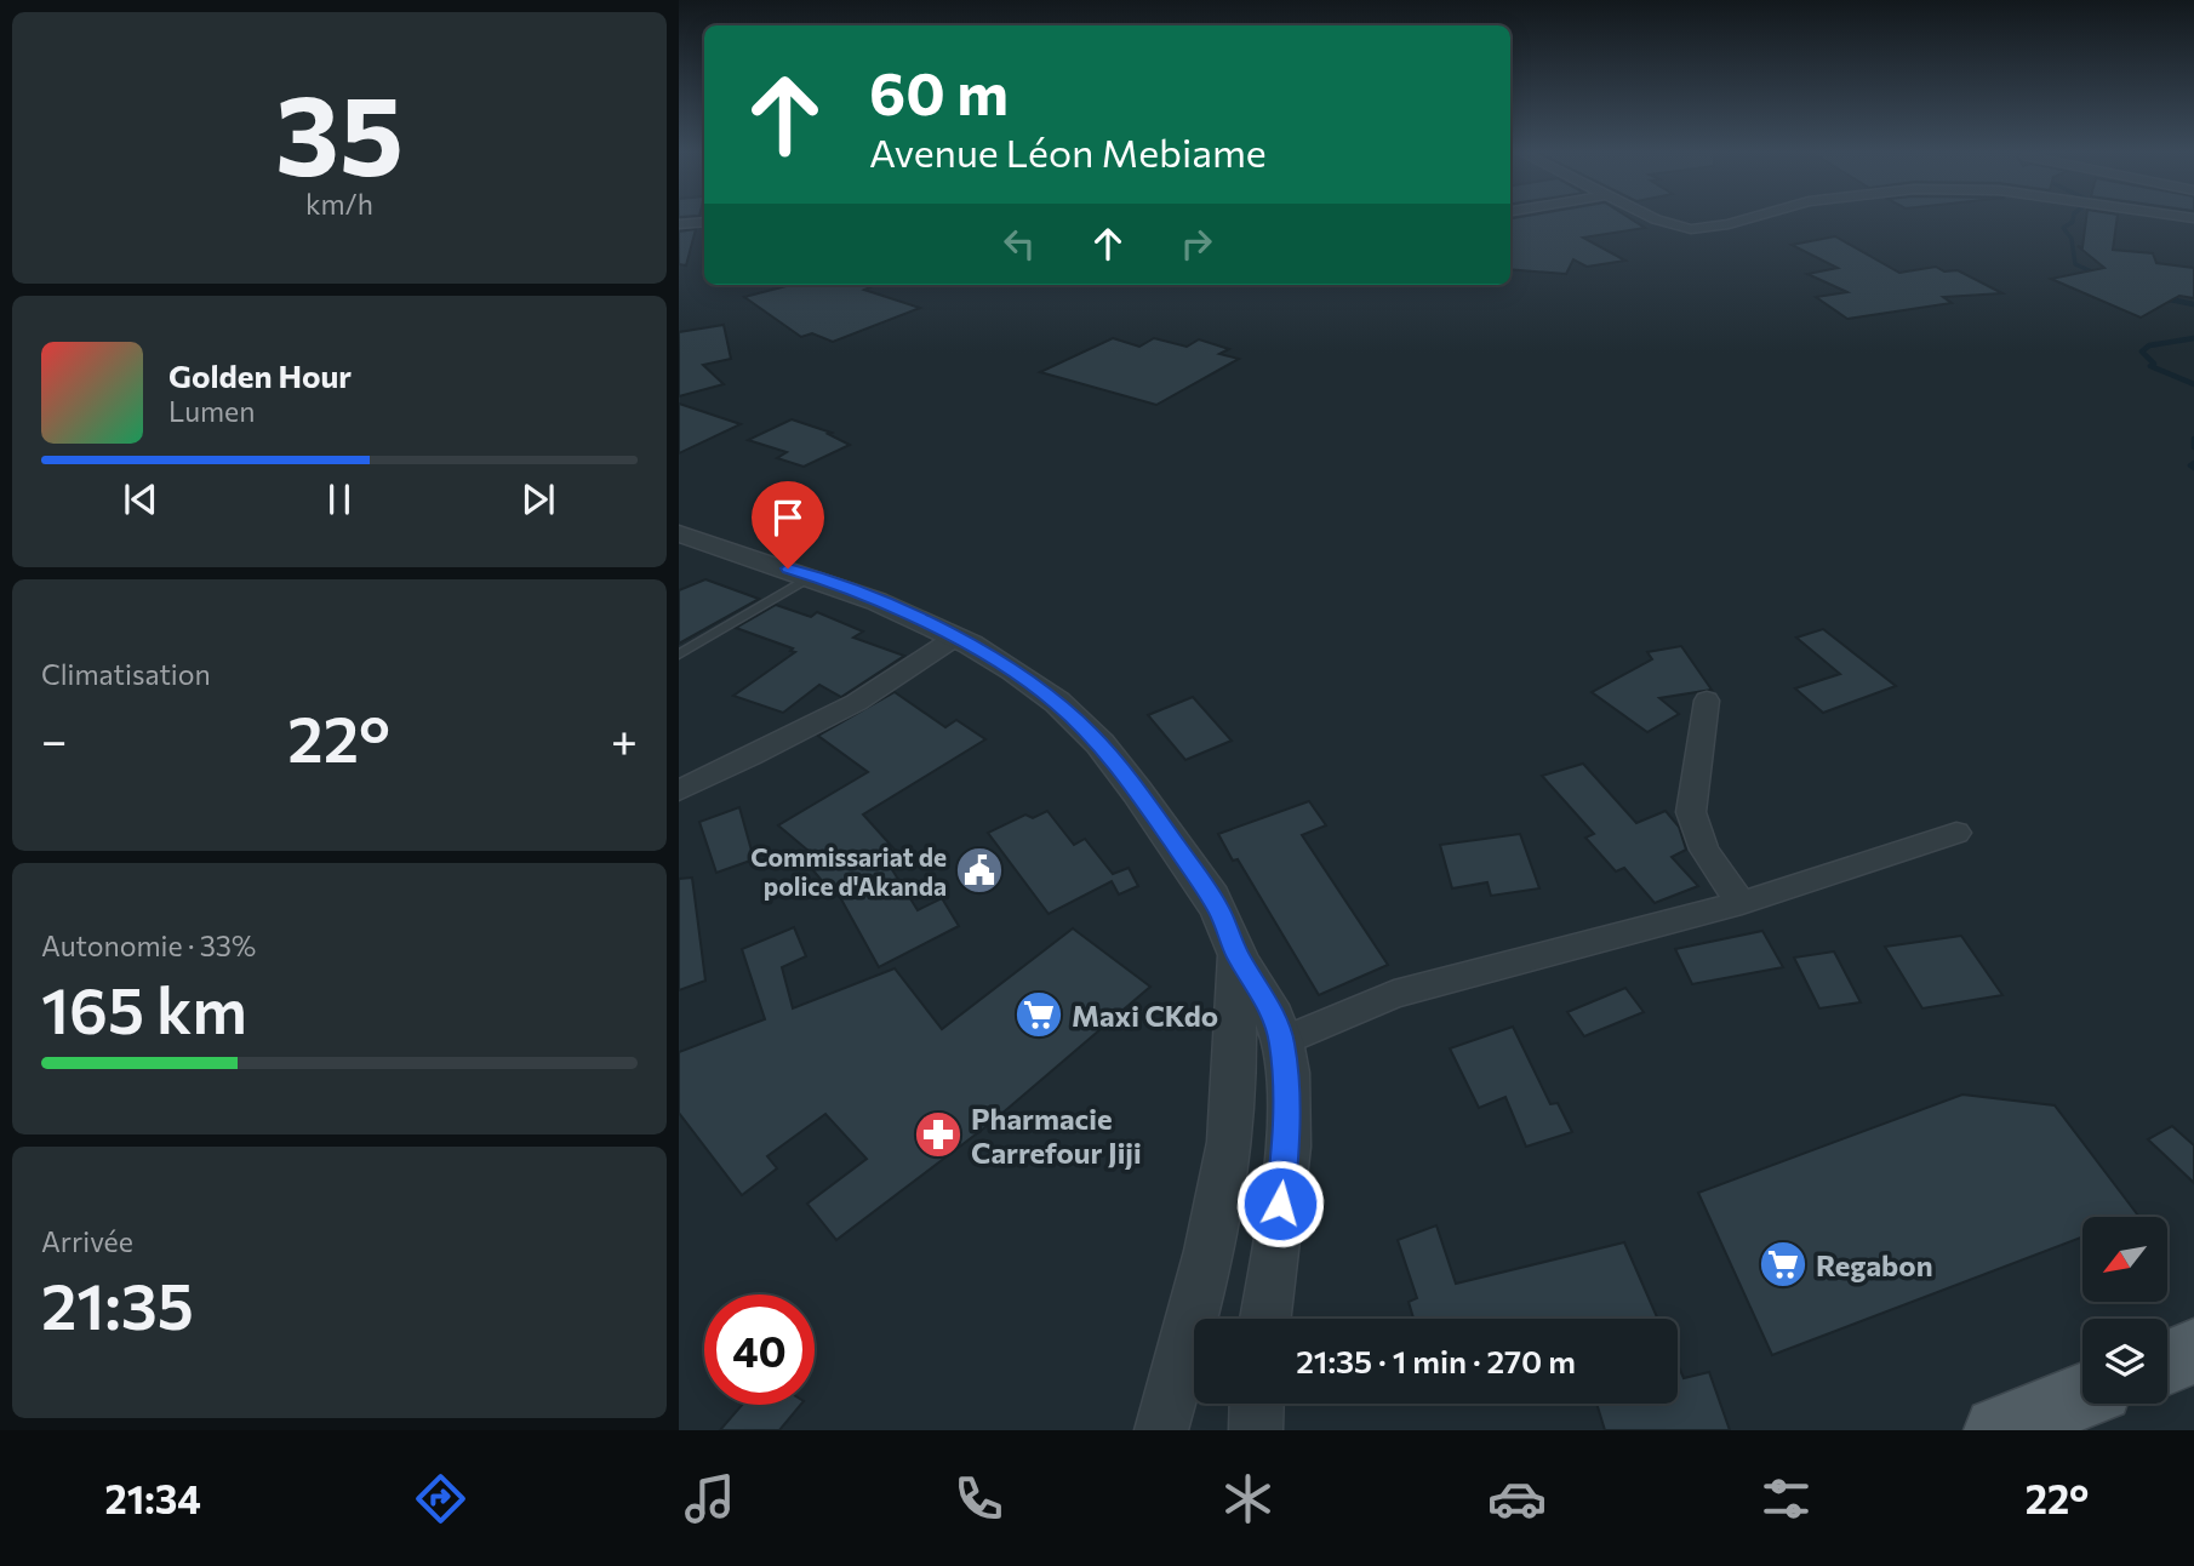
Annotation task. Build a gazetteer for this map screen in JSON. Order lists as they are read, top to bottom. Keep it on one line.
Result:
{"places":{"public building":["Commissariat de police d'Akanda"],"supermarket":["Maxi CKdo","Regabon"],"pharmacy":["Pharmacie Carrefour Jiji"]},"north":"bottom left","page":{"tile":[["35","km/h"],"Climatisation",["Autonomie · 33%","165 km"],["Arrivée","21:35"]],"turn":["60 m","Avenue Léon Mebiame"],"song":["Golden Hour","Lumen"],"heat":["−","22°","+"],"limit":"40","trip":"21:35 · 1 min · 270 m","tabs":["21:34","22°"]}}
